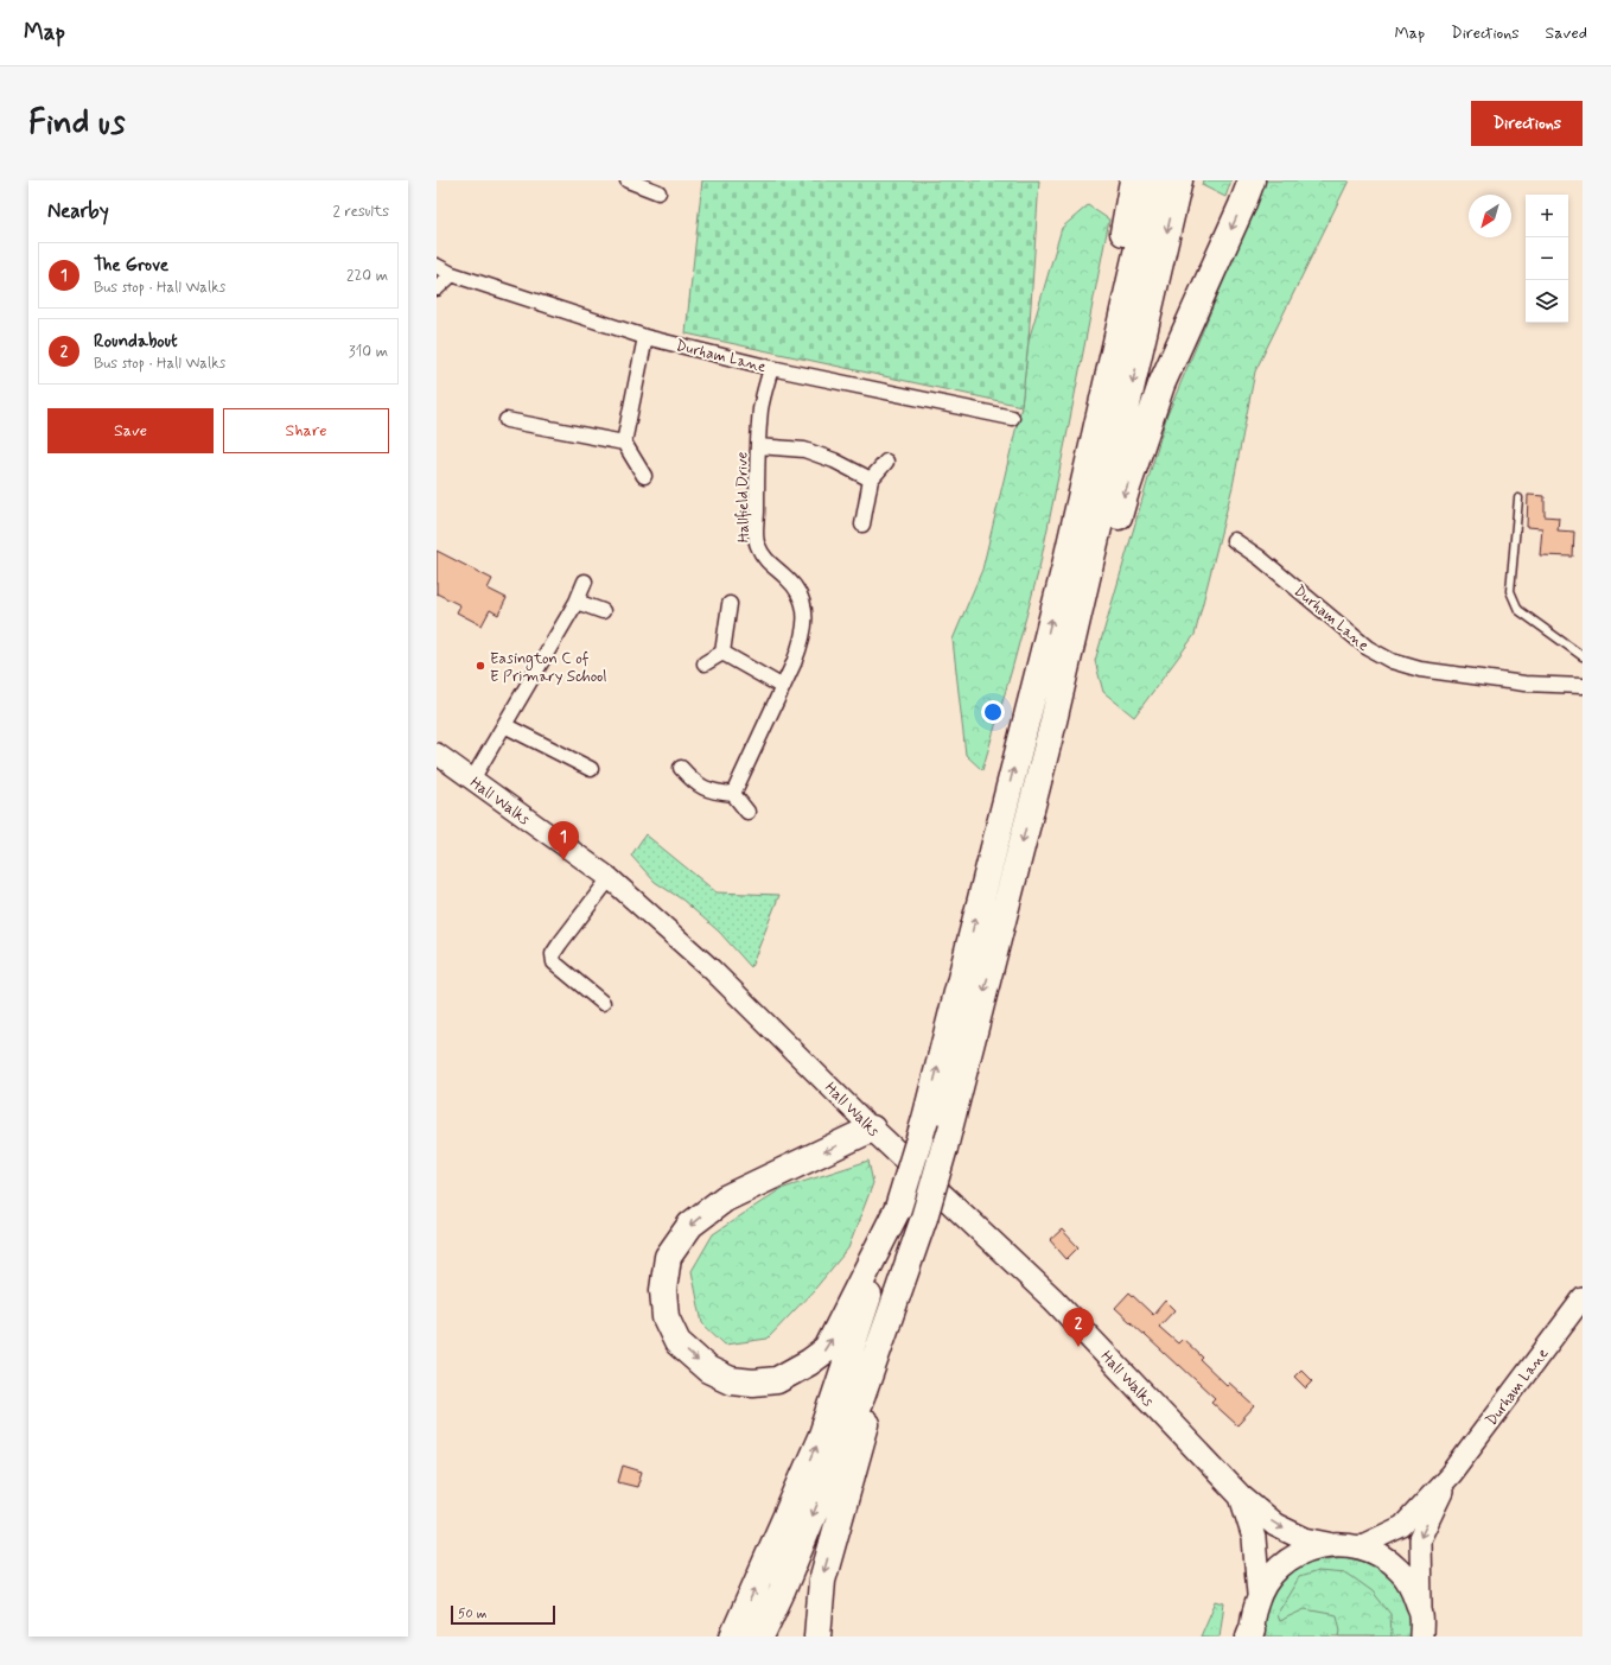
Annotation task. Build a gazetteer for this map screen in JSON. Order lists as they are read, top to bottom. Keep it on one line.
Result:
{"streets":{"main road":["Durham Lane","Hall Walks"],"street":["Hallfield Drive"]},"crossings":[["Durham Lane","Hallfield Drive"]],"places":["Easington C of E Primary School"],"scale_bar":"50 m","north":"bottom left","page":{"header":"Map","nav":["Map","Directions","Saved"],"buttons":["Directions",["Save","Share"]],"title":"Find us","heading":["Nearby","2 results"],"map_buttons":["+","−"],"list":[{"mark":"1","name":"The Grove","note":"Bus stop · Hall Walks","value":"220 m"},{"mark":"2","name":"Roundabout","note":"Bus stop · Hall Walks","value":"310 m"}],"pins":["1","2"],"scale":"50 m"}}
